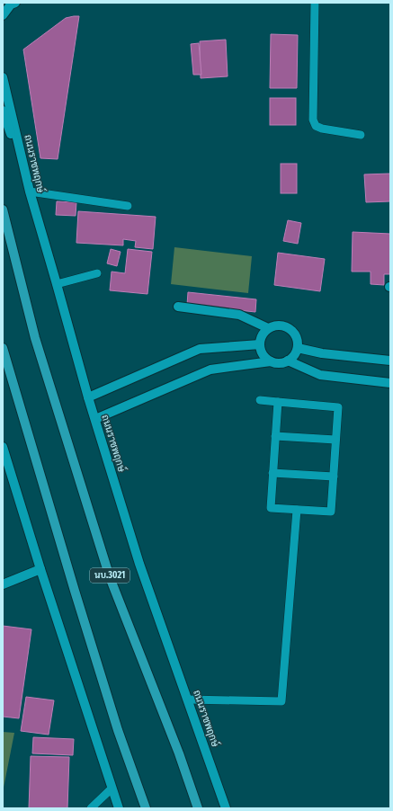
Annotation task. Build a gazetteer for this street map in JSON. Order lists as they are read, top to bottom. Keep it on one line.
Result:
{"streets":{"main road":["ถนนราชพฤกษ์","นบ.3021"]}}
